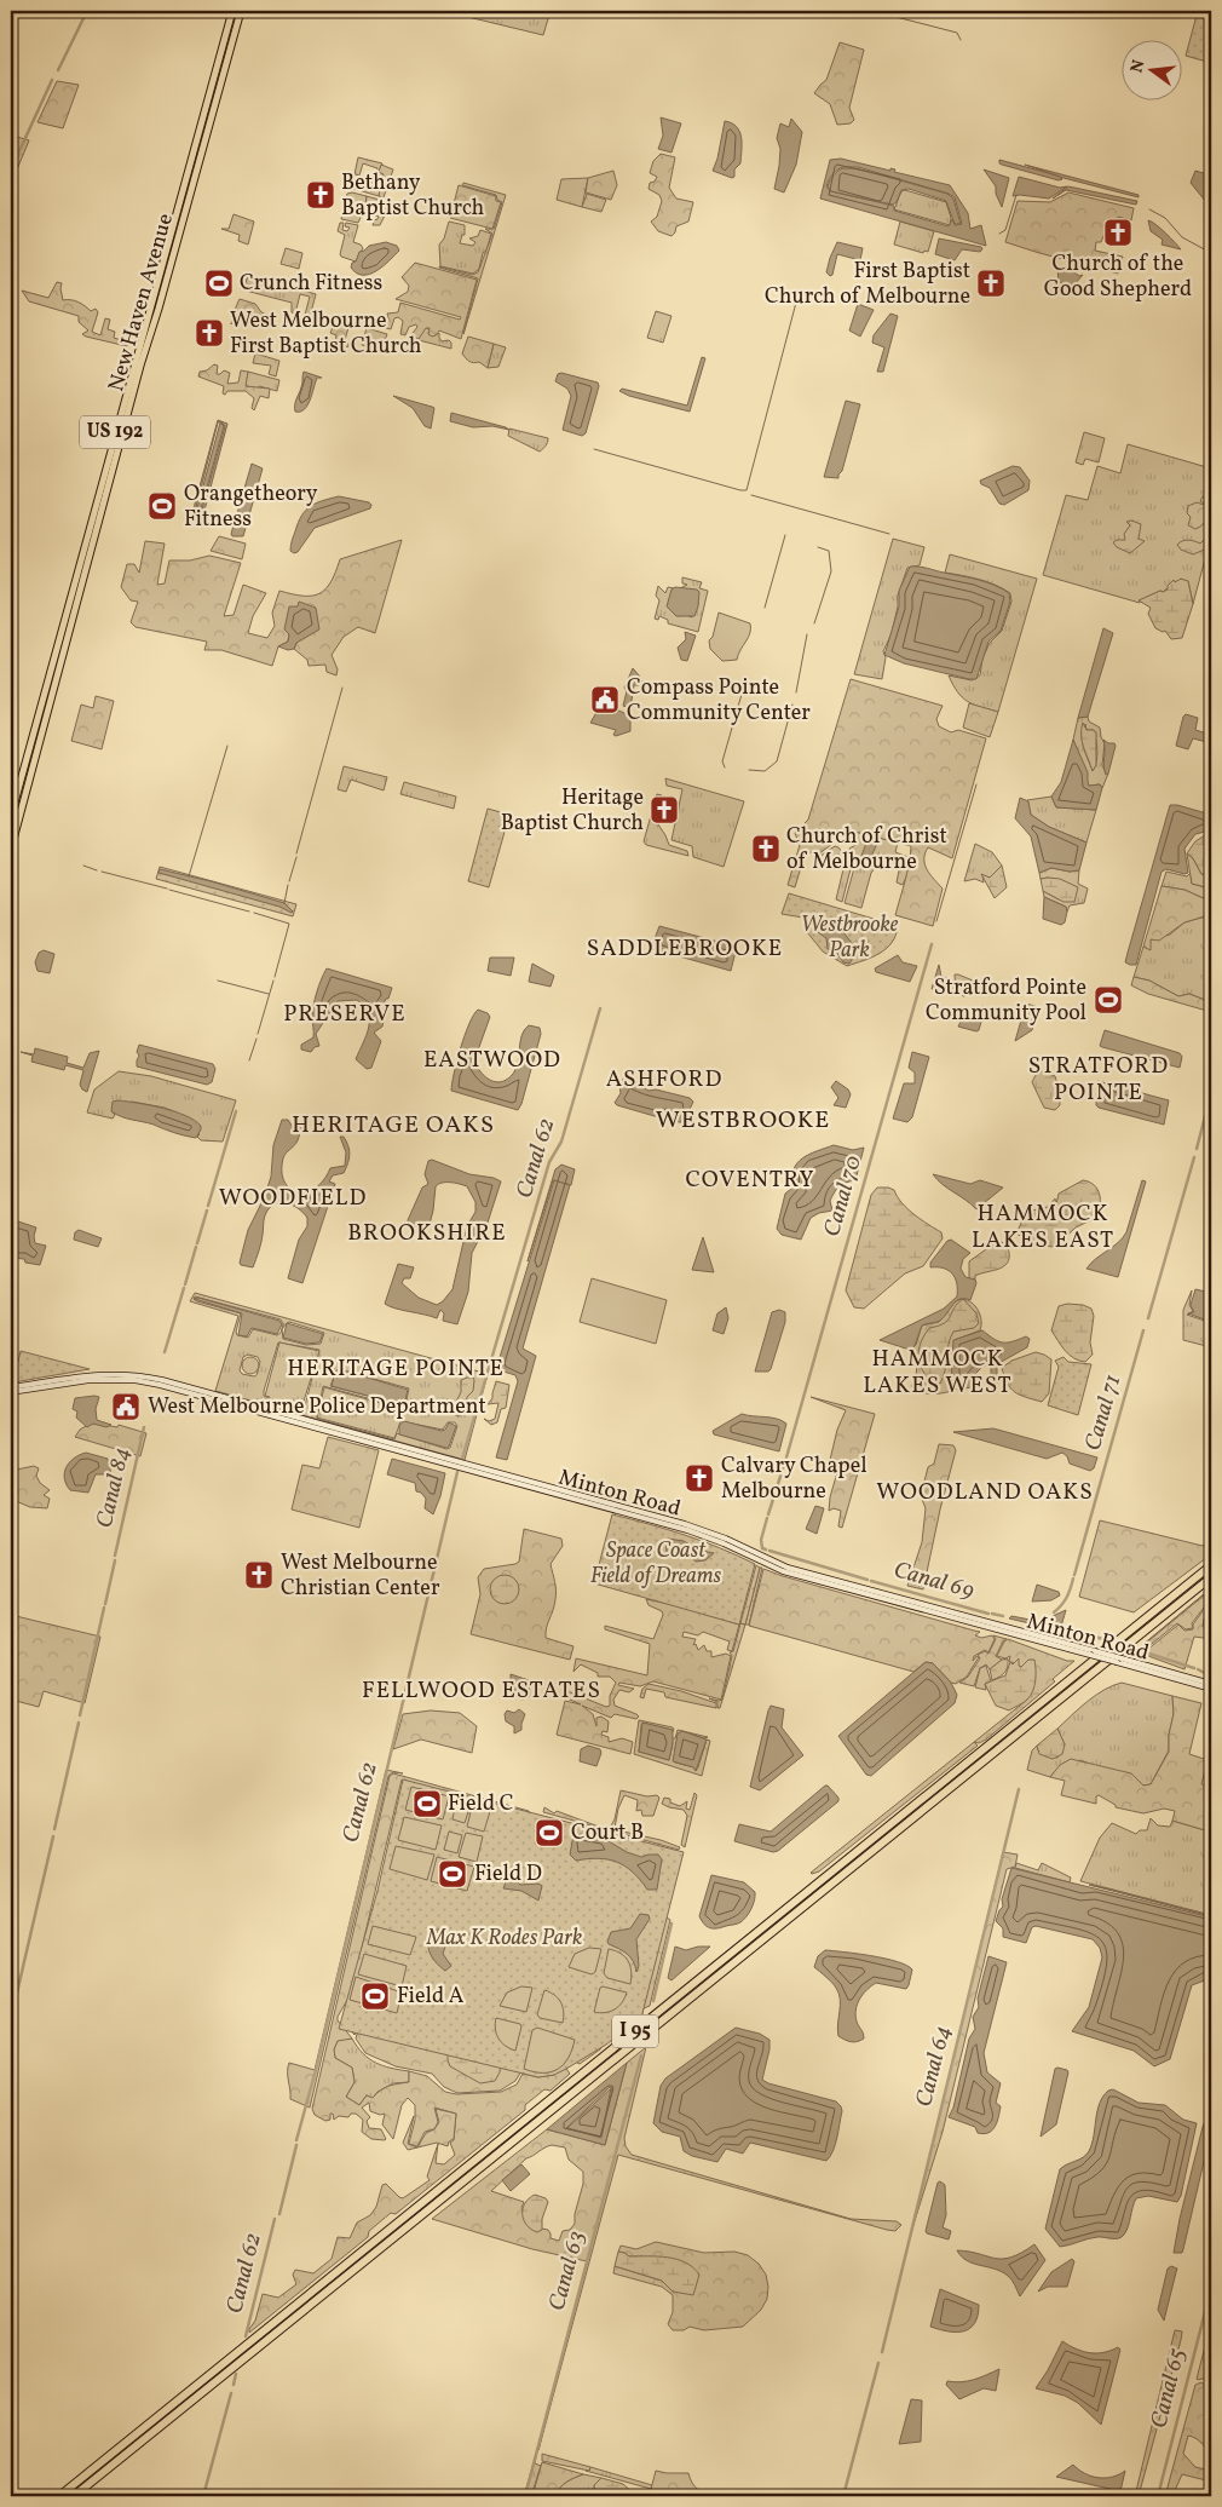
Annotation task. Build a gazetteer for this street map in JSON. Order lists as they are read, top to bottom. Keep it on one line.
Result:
{"streets":{"highway":["I 95"],"main road":["New Haven Avenue","US 192","Minton Road"]},"districts":["SADDLEBROOKE","PRESERVE","EASTWOOD","STRATFORD POINTE","ASHFORD","WESTBROOKE","HERITAGE OAKS","COVENTRY","WOODFIELD","HAMMOCK LAKES EAST","BROOKSHIRE","HAMMOCK LAKES WEST","HERITAGE POINTE","WOODLAND OAKS","FELLWOOD ESTATES"],"water":["Canal 62","Canal 70","Canal 71","Canal 84","Canal 69","Canal 64","Canal 63","Canal 65"],"parks":["Westbrooke Park","Space Coast Field of Dreams","Max K Rodes Park"],"places":{"church":["Bethany Baptist Church","Church of the Good Shepherd","First Baptist Church of Melbourne","West Melbourne First Baptist Church","Heritage Baptist Church","Church of Christ of Melbourne","Calvary Chapel Melbourne","West Melbourne Christian Center"],"sports":["Crunch Fitness","Orangetheory Fitness","Stratford Pointe Community Pool","Field C","Court B","Field D","Field A"],"public building":["Compass Pointe Community Center","West Melbourne Police Department"]},"north":"left"}
